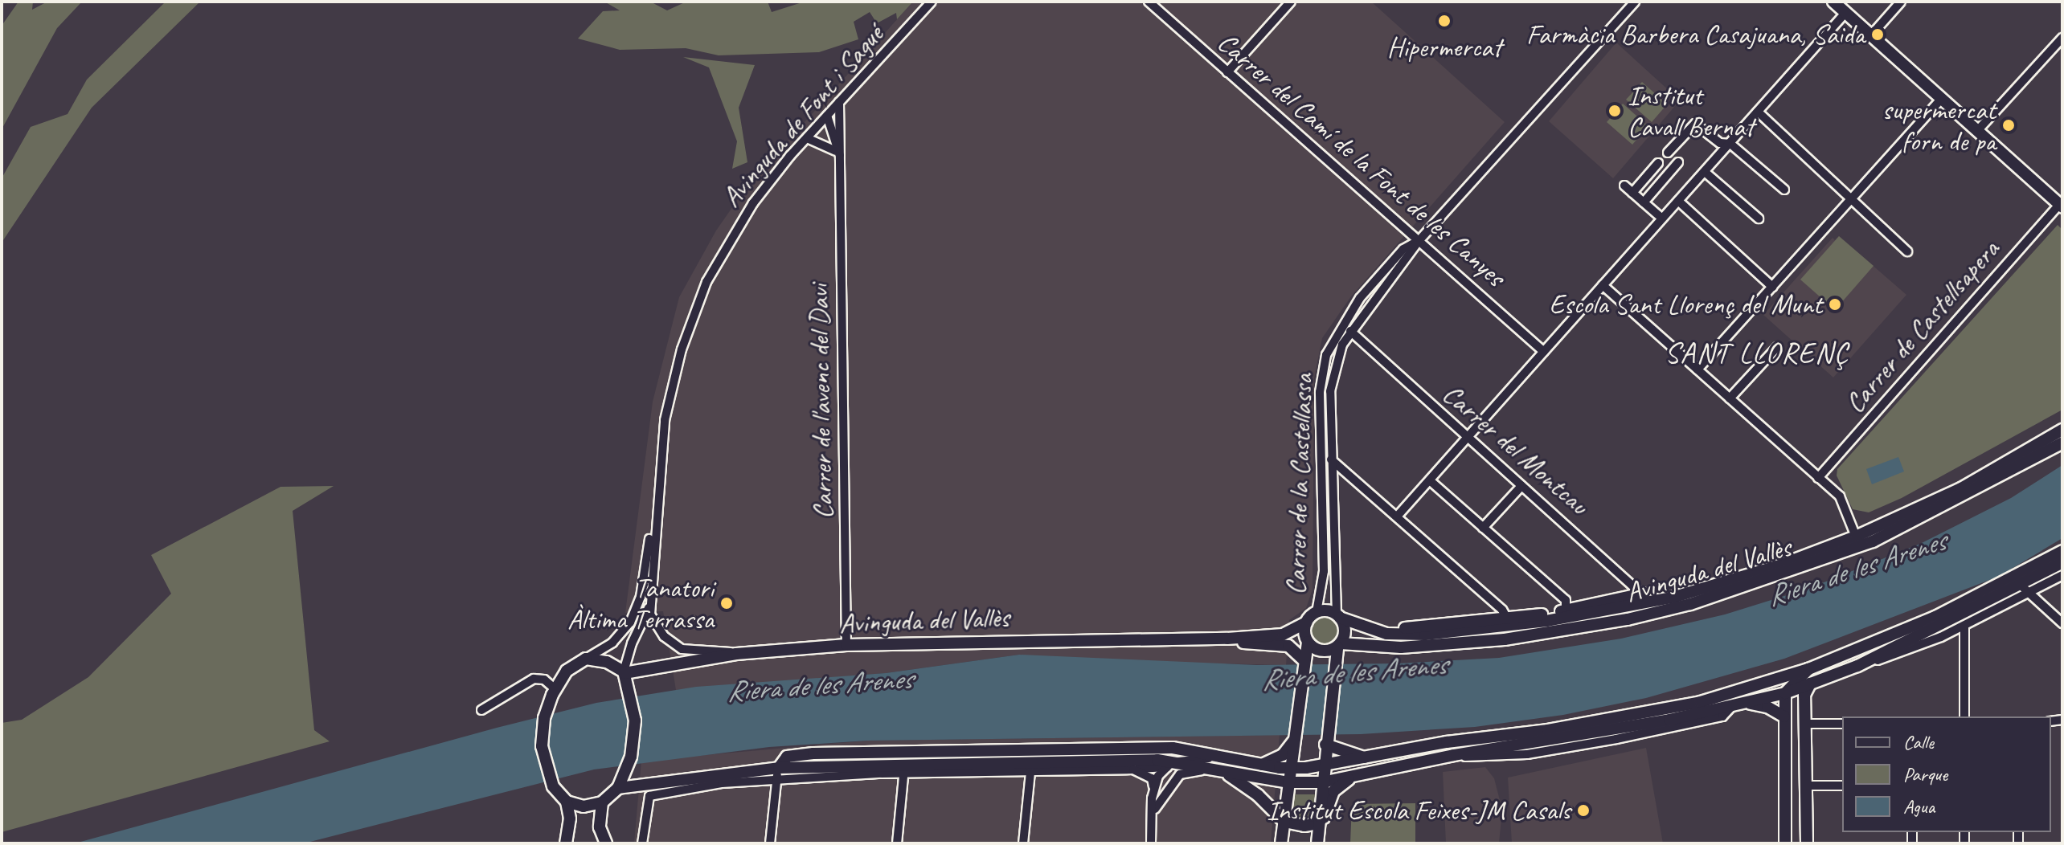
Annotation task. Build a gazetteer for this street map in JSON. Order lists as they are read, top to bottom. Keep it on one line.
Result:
{"streets":{"main road":["Avinguda del Vallès"],"street":["Avinguda de Font i Sagué","Carrer del Camí de la Font de les Canyes","Carrer de Castellsapera","Carrer de l'avenc del Davi","Carrer del Montcau","Carrer de la Castellassa"]},"crossings":[["Avinguda de Font i Sagué","Carrer de l'avenc del Davi"],["Carrer del Camí de la Font de les Canyes","Carrer de la Castellassa"],["Carrer de l'avenc del Davi","Avinguda del Vallès"],["Carrer del Montcau","Carrer de la Castellassa"],["Carrer del Montcau","Avinguda del Vallès"],["Carrer de la Castellassa","Avinguda del Vallès"]],"districts":["SANT LLORENÇ"],"water":["Riera de les Arenes"],"places":["Hipermercat","Farmàcia Barbera Casajuana, Saida","Institut Cavall Bernat","supermercat forn de pa","Escola Sant Llorenç del Munt","Tanatori Àltima Terrassa","Institut Escola Feixes-JM Casals"],"legend":["Calle","Parque","Agua"]}
